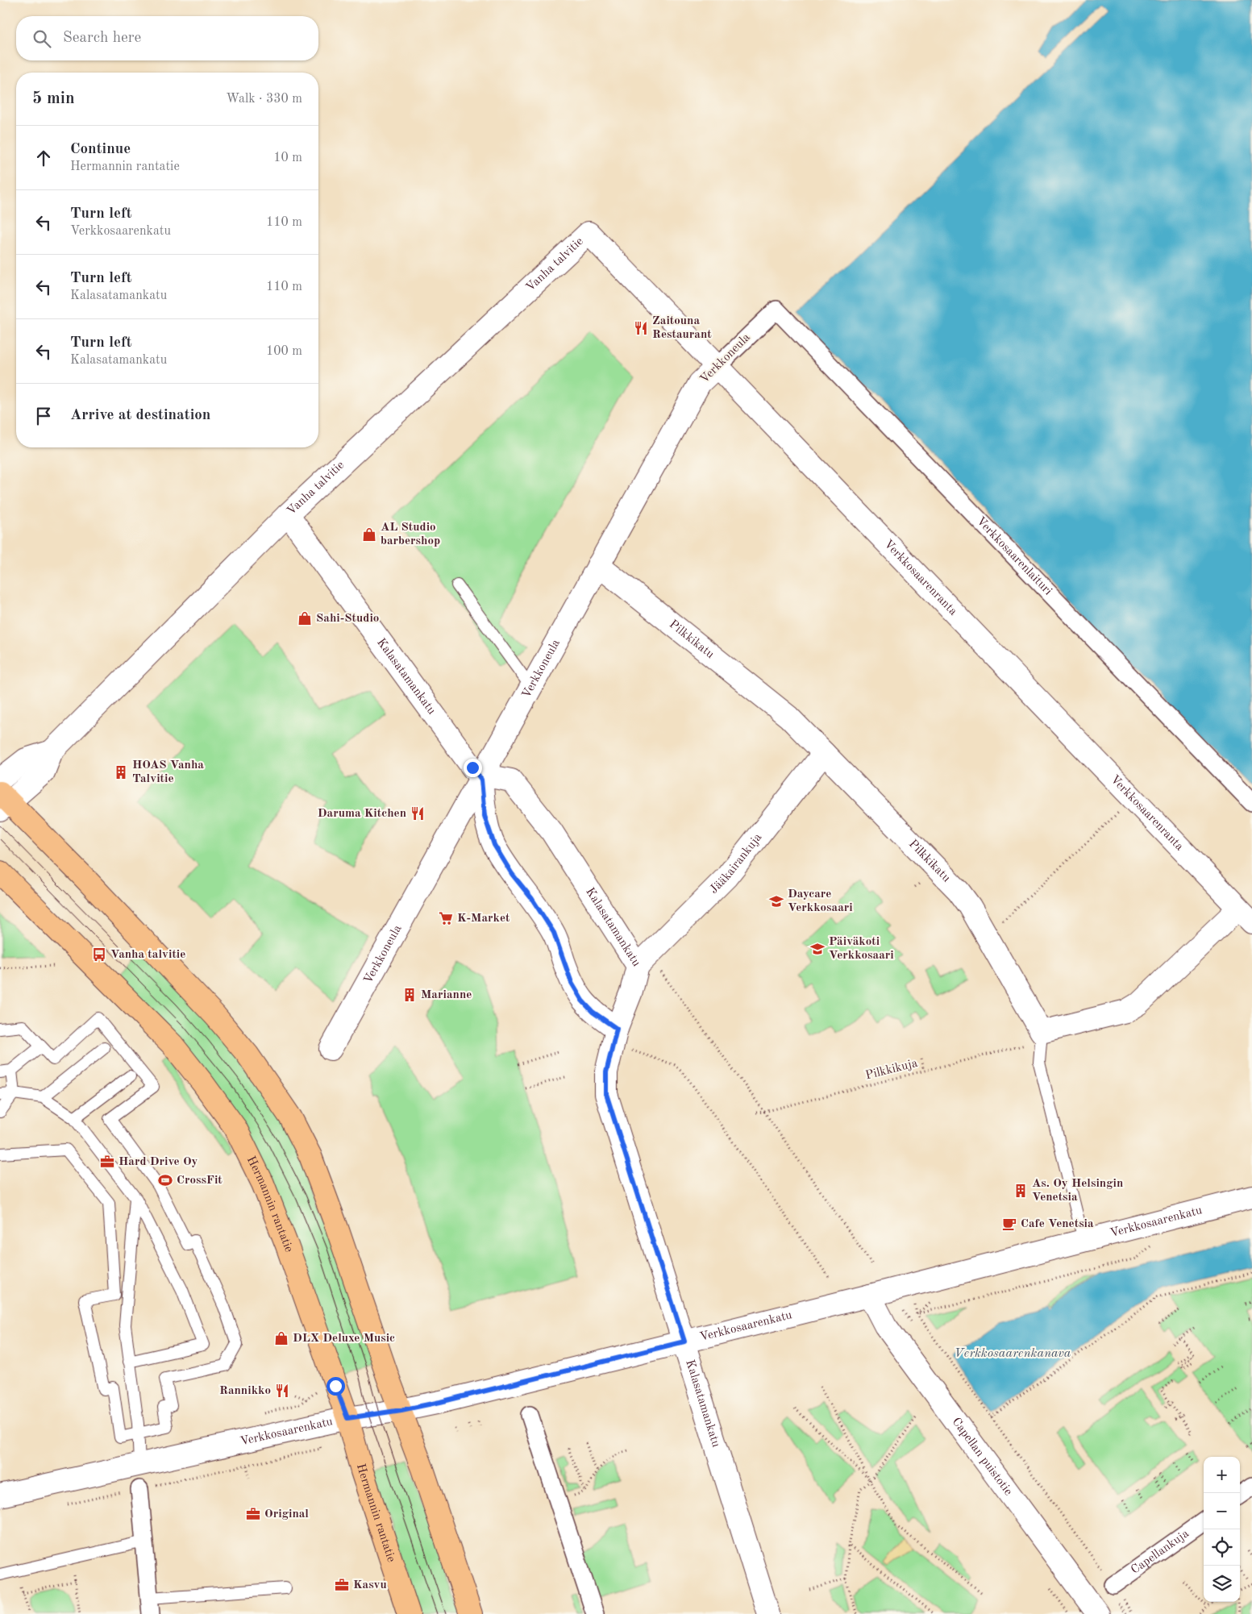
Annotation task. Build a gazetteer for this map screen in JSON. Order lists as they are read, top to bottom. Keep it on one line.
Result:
{"streets":{"main road":["Hermannin rantatie"],"street":["Vanha talvitie","Verkkoneula","Verkkosaarenlaituri","Verkkosaarenranta","Pilkkikatu","Kalasatamankatu","Jääkairankuja","Verkkosaarenkatu","Capellan puistotie","Capellankuja"],"path":["Pilkkikuja"]},"crossings":[["Vanha talvitie","Verkkosaarenranta"],["Vanha talvitie","Kalasatamankatu"],["Verkkoneula","Verkkosaarenlaituri"],["Verkkoneula","Verkkosaarenranta"],["Verkkoneula","Pilkkikatu"],["Verkkoneula","Kalasatamankatu"],["Pilkkikatu","Jääkairankuja"],["Pilkkikatu","Pilkkikuja"],["Kalasatamankatu","Jääkairankuja"],["Kalasatamankatu","Verkkosaarenkatu"],["Hermannin rantatie","Verkkosaarenkatu"],["Verkkosaarenkatu","Capellan puistotie"]],"water":["Verkkosaarenkanava"],"places":{"restaurant":["Zaitouna Restaurant","Daruma Kitchen","Rannikko"],"shop":["AL Studio barbershop","Sahi-Studio","DLX Deluxe Music"],"building":["HOAS Vanha Talvitie","Marianne","As. Oy Helsingin Venetsia"],"school or university":["Daycare Verkkosaari","Päiväkoti Verkkosaari"],"supermarket":["K-Market"],"bus stop":["Vanha talvitie"],"office":["Hard Drive Oy","Original","Kasvu"],"sports":["CrossFit"],"cafe":["Cafe Venetsia"]},"page":{"search":"Search here","heading":["5 min","Walk · 330 m"],"list":[["Continue","Hermannin rantatie","10 m"],["Turn left","Verkkosaarenkatu","110 m"],["Turn left","Kalasatamankatu","110 m"],["Turn left","Kalasatamankatu","100 m"],"Arrive at destination"],"map_buttons":["+","−"]}}
